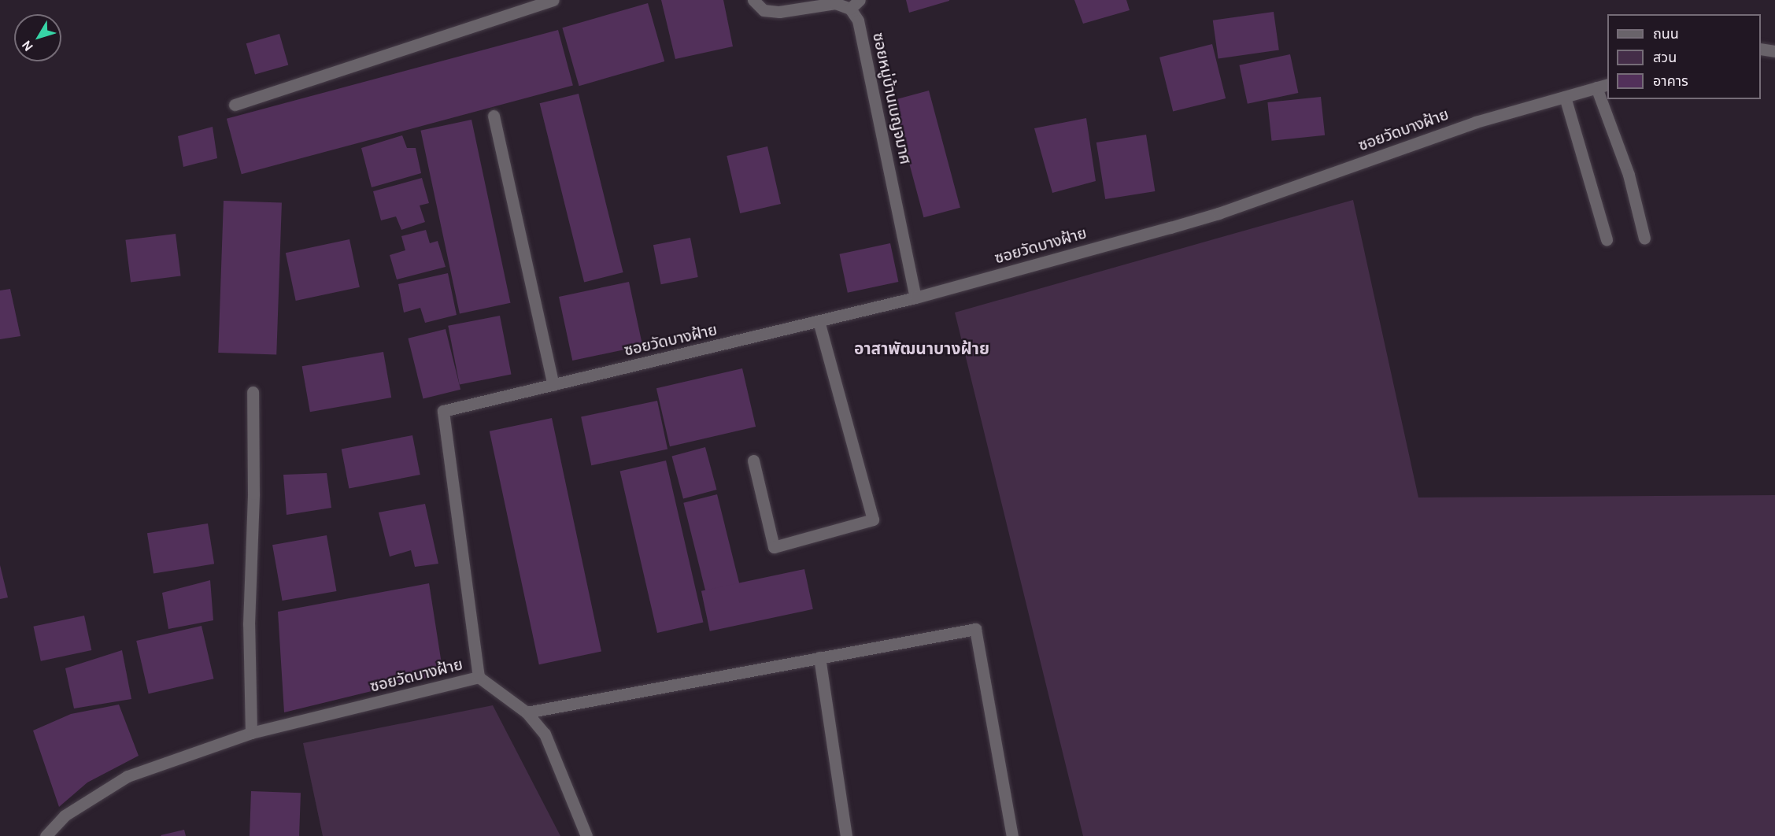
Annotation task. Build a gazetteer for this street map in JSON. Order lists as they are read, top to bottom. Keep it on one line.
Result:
{"streets":{"street":["ซอยหมู่บ้านเบญจมาศ","ซอยวัดบางฝ้าย"]},"crossings":[["ซอยหมู่บ้านเบญจมาศ","ซอยวัดบางฝ้าย"]],"districts":["อาสาพัฒนาบางฝ้าย"],"legend":["ถนน","สวน","อาคาร"],"north":"bottom left"}
